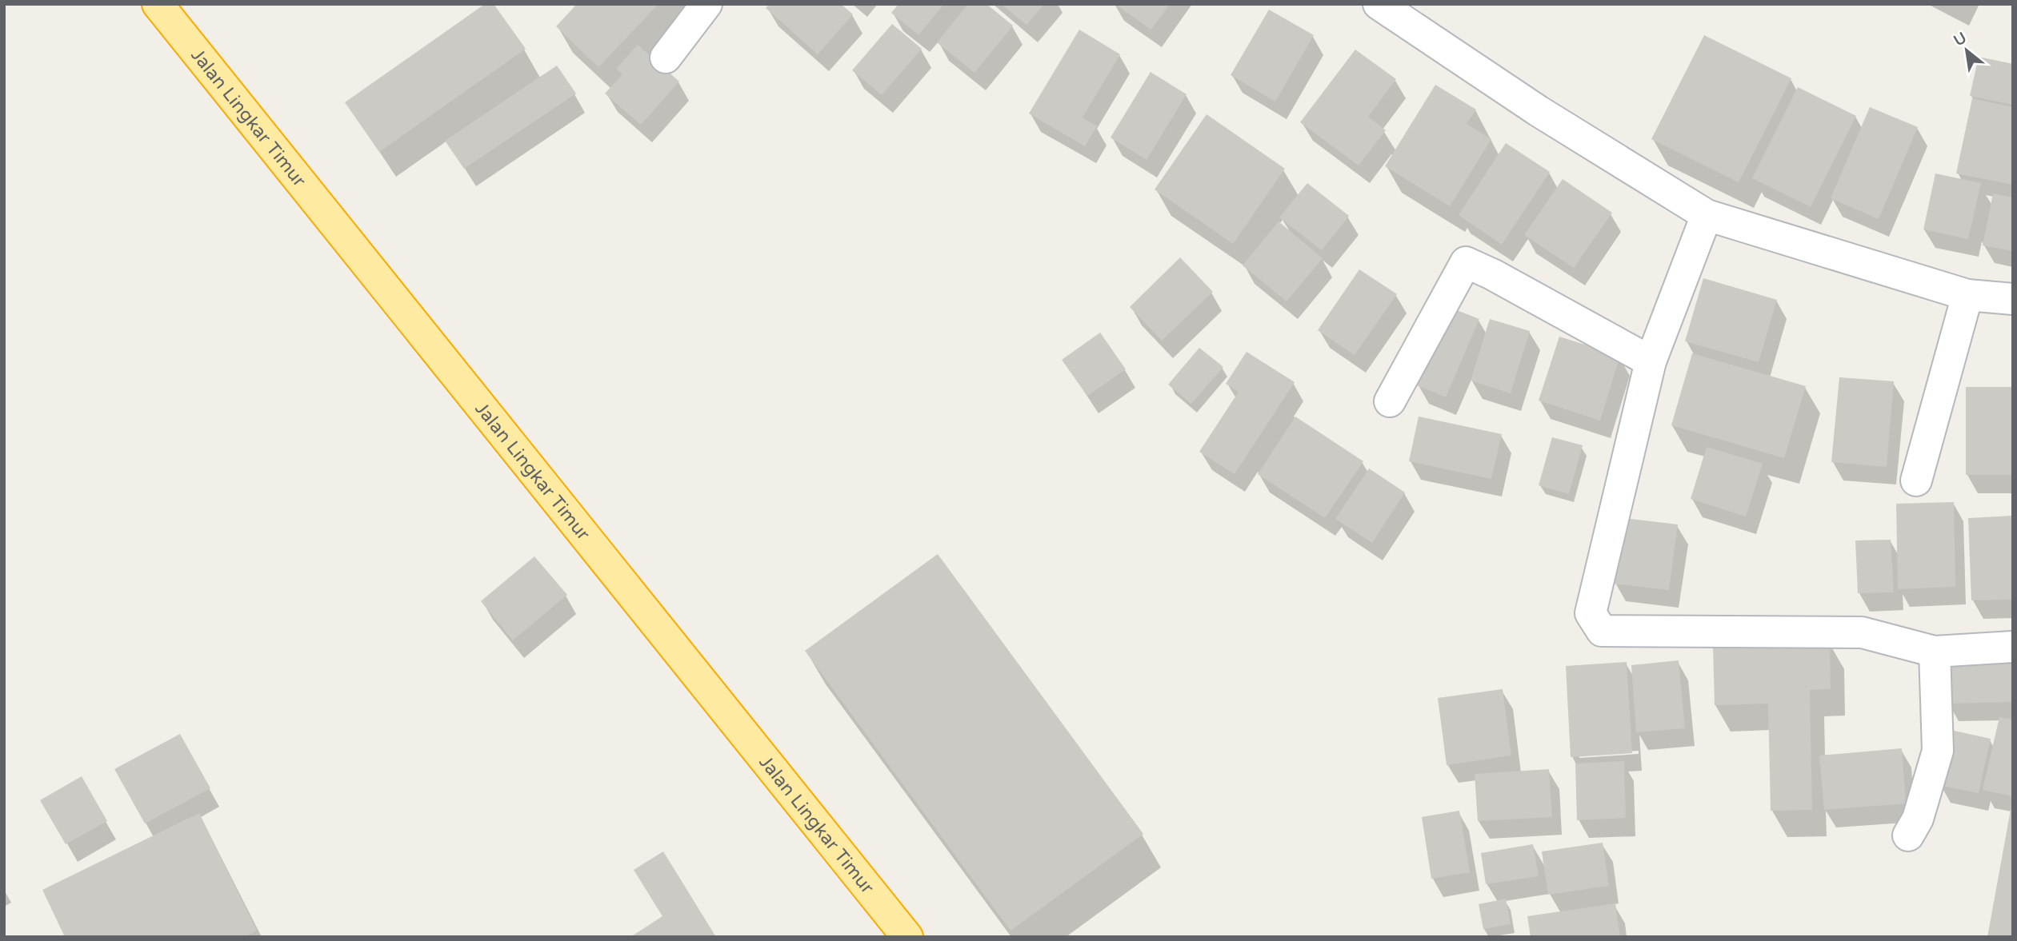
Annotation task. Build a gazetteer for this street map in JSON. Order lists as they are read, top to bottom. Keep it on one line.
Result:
{"streets":{"highway":["Jalan Lingkar Timur"]},"north":"top left"}
